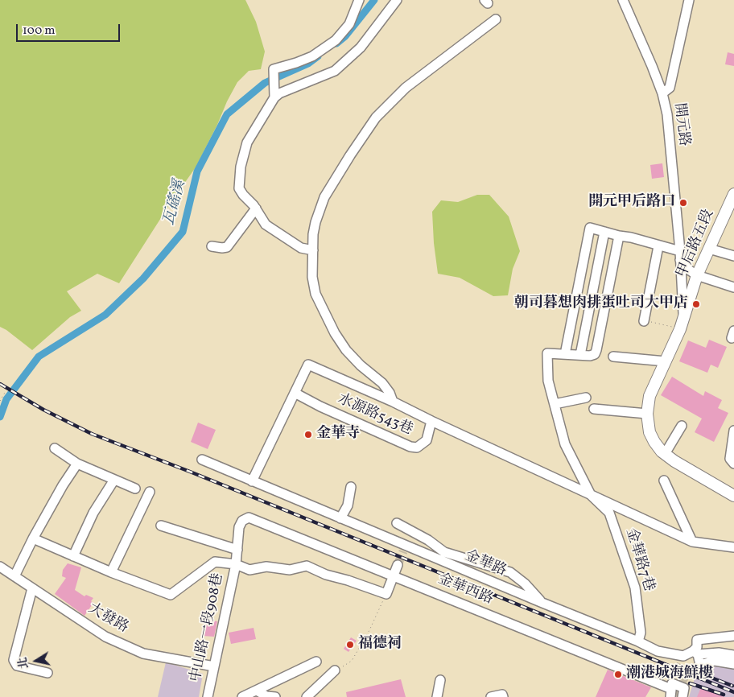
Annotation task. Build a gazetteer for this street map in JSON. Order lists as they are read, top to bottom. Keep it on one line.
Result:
{"streets":{"main road":["甲后路五段"],"street":["開元路","水源路543巷","金華路7巷","金華路","金華西路","大發路","中山路一段908巷"]},"crossings":[["開元路","甲后路五段"],["金華路7巷","金華路"],["金華西路","中山路一段908巷"],["大發路","中山路一段908巷"]],"water":["瓦磘溪"],"places":["開元甲后路口","朝司暮想肉排蛋吐司大甲店","金華寺","福德祠","潮港城海鮮樓"],"scale_bar":"100 m","north":"left"}
